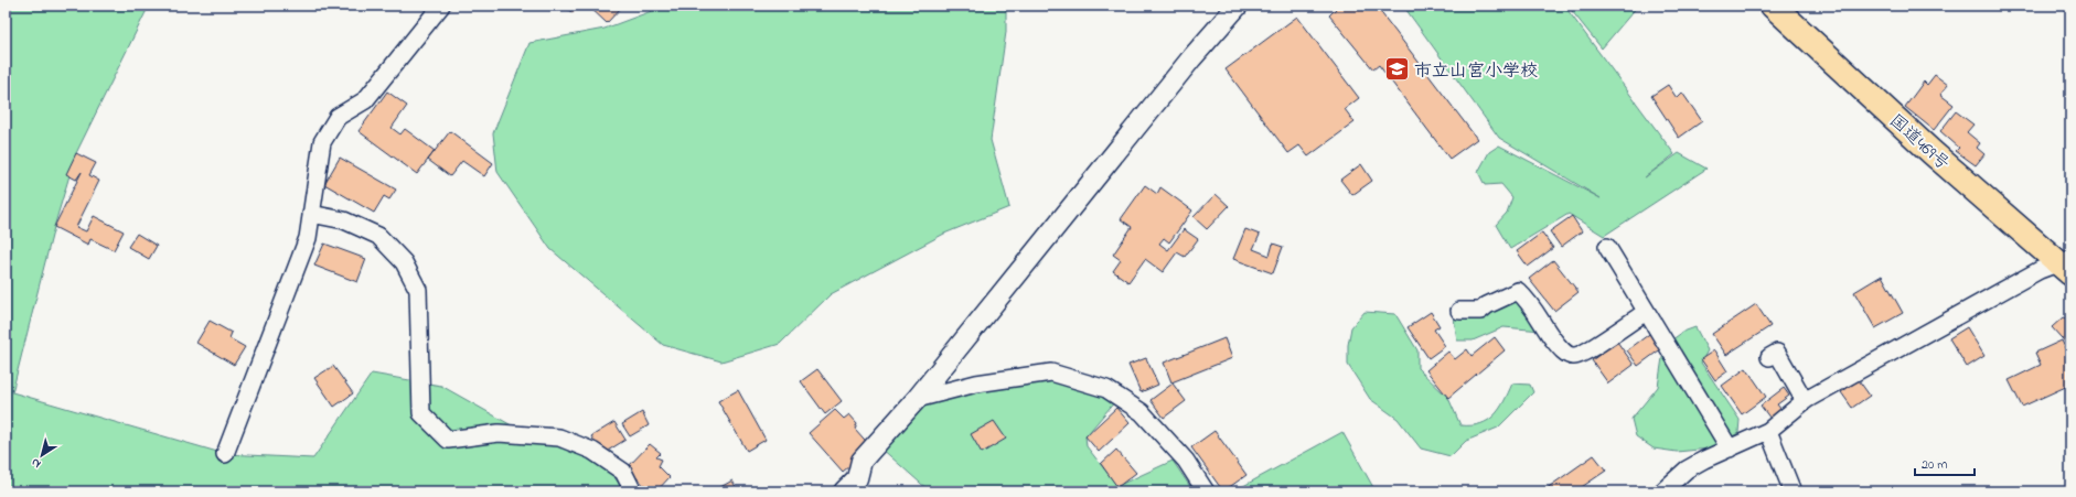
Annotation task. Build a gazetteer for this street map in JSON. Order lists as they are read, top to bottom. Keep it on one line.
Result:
{"streets":{"highway":["国道469号"]},"places":{"school or university":["市立山宮小学校"]},"scale_bar":"20 m","north":"bottom left"}
